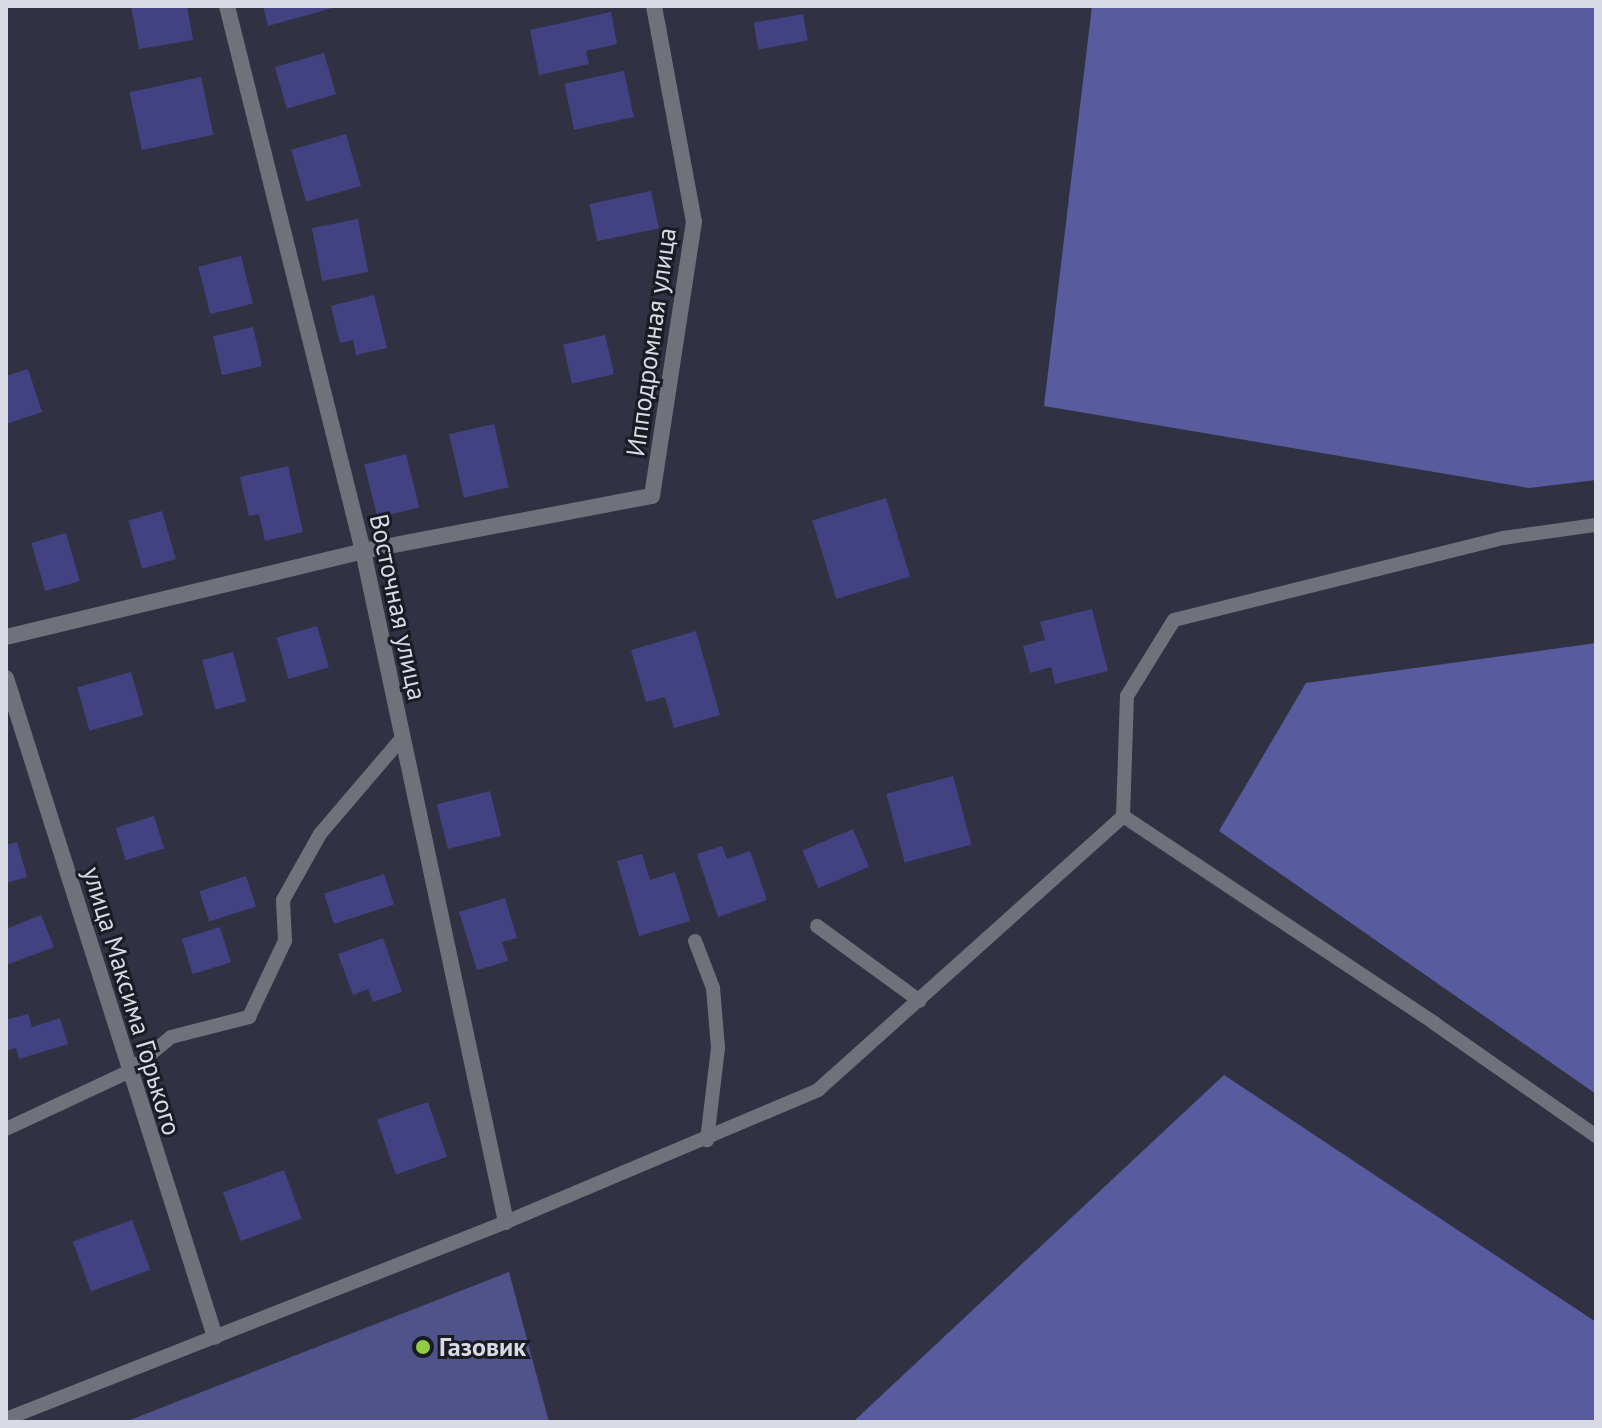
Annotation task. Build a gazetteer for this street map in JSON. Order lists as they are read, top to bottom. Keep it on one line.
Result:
{"streets":{"street":["Ипподромная улица","Восточная улица","улица Максима Горького"]},"crossings":[["Ипподромная улица","Восточная улица"]],"places":["Газовик"]}
